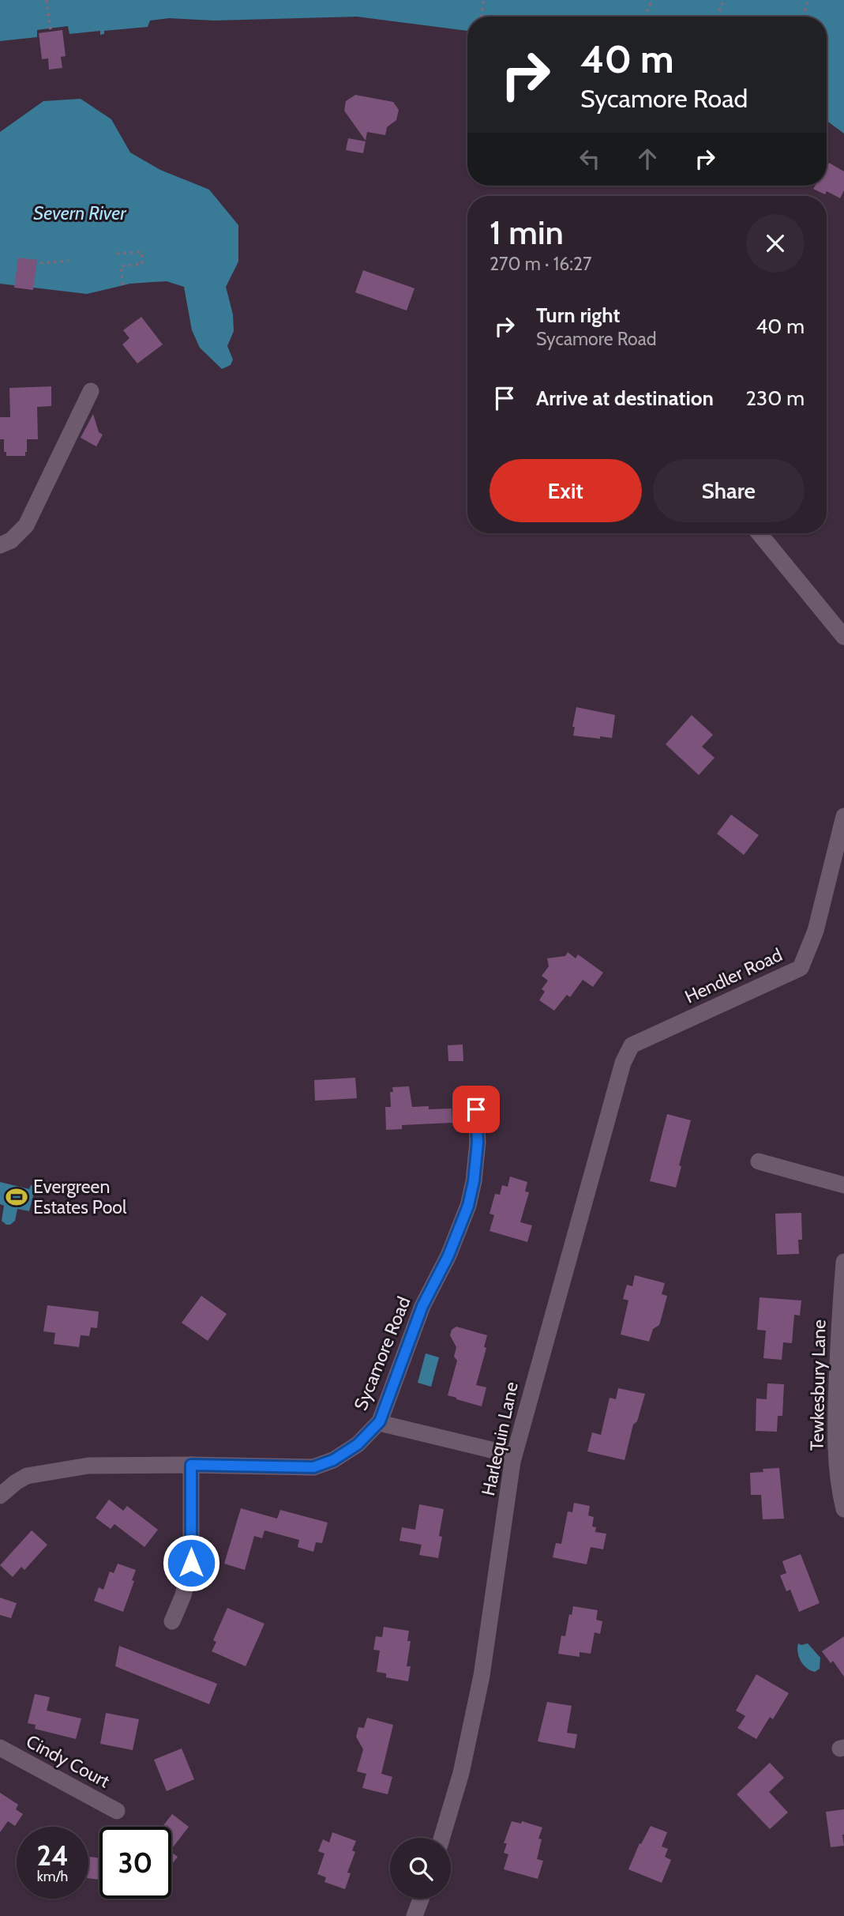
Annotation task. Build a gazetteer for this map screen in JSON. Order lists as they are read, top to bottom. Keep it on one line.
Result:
{"streets":{"street":["Hendler Road","Sycamore Road","Tewkesbury Lane","Harlequin Lane","Cindy Court"]},"crossings":[["Hendler Road","Harlequin Lane"]],"water":["Severn River"],"places":{"sports":["Evergreen Estates Pool"]},"page":{"turn":["40 m","Sycamore Road"],"heading":["1 min","270 m · 16:27"],"list":[{"name":"Turn right","note":"Sycamore Road","value":"40 m"},{"name":"Arrive at destination","value":"230 m"}],"buttons":["Exit","Share"],"speed":"24 km/h","limit":"30"}}
